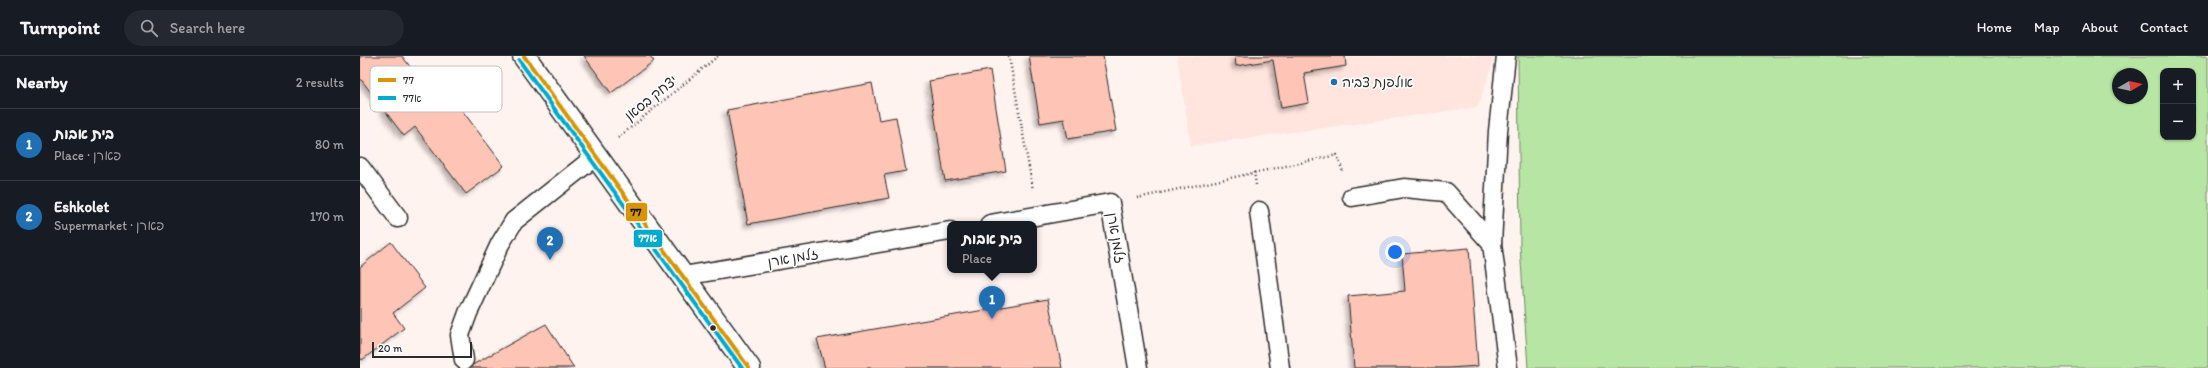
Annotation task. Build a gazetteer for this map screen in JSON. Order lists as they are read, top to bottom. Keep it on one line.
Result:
{"streets":{"lane":["זלמן ארן"],"path":["יצחק בסאן"]},"places":["אולפנת צביה"],"lines":["transit line 77","transit line 77א"],"legend":["77","77א"],"scale_bar":"20 m","north":"right","page":{"header":"Turnpoint","search":"Search here","nav":["Home","Map","About","Contact"],"heading":["Nearby","2 results"],"map_buttons":["+","−"],"list":[{"mark":"1","name":"בית אבות","note":"Place · פארן","value":"80 m"},{"mark":"2","name":"Eshkolet","note":"Supermarket · פארן","value":"170 m"}],"popup":["בית אבות","Place"],"pins":["2","1"],"scale":"20 m"}}
